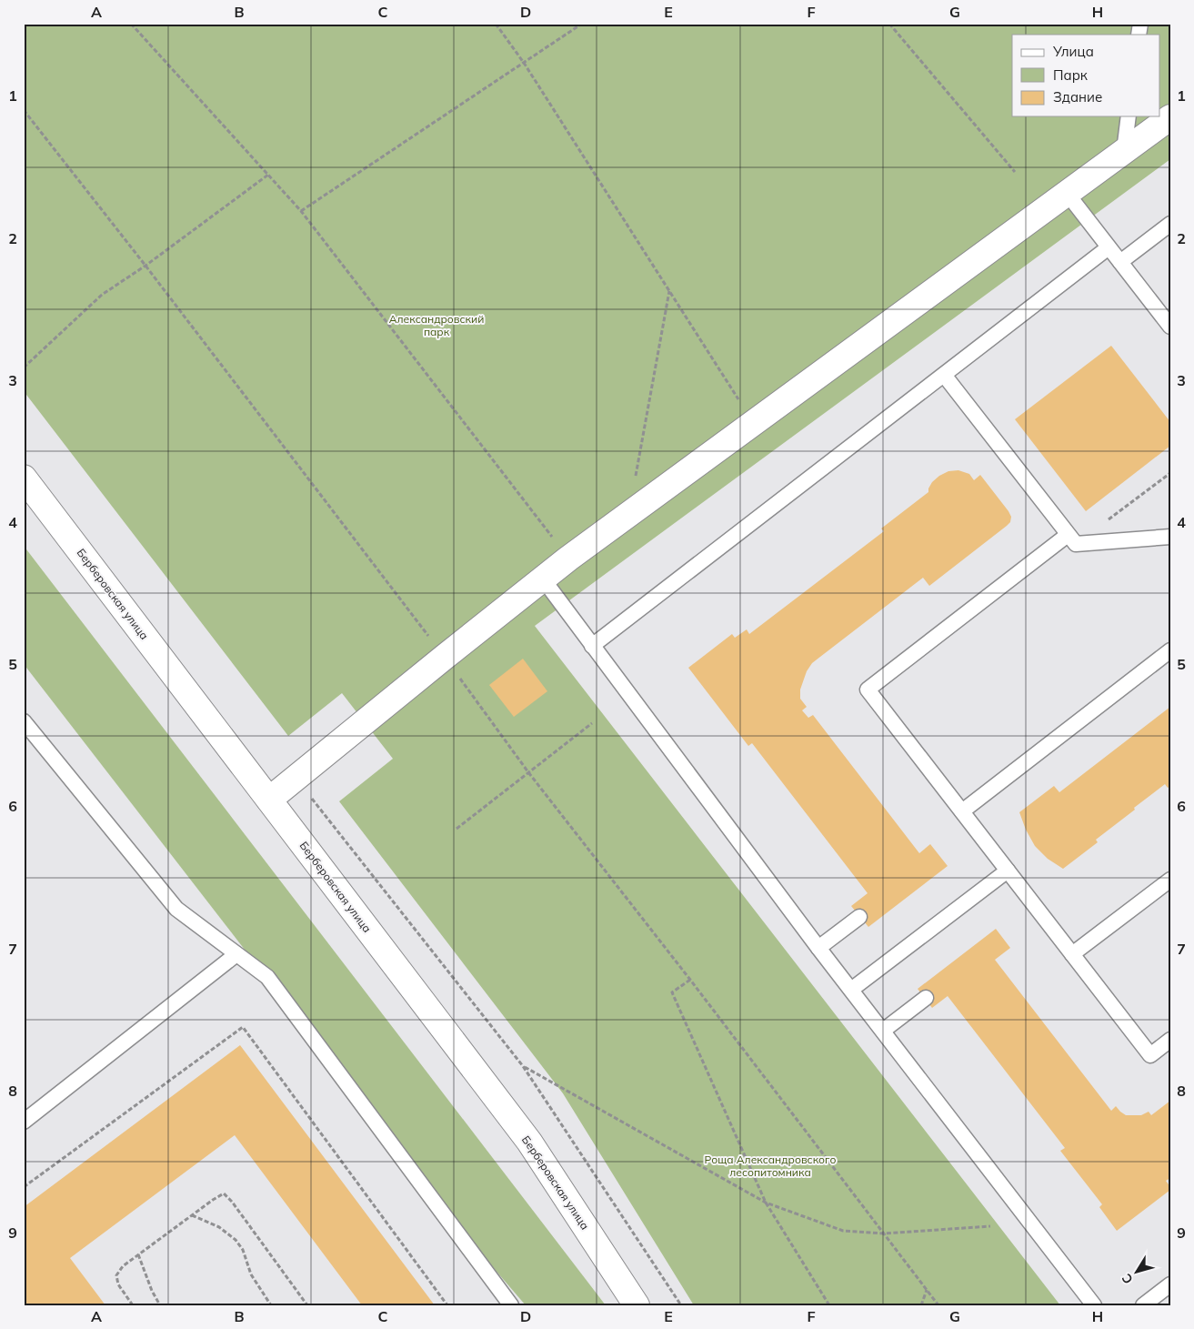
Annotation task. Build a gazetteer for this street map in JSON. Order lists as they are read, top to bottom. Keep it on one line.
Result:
{"streets":{"street":["Берберовская улица"]},"parks":["Александровский парк","Роща Александровского лесопитомника"],"legend":["Улица","Парк","Здание"],"north":"bottom left","grid":{"columns":["A","B","C","D","E","F","G","H"],"rows":["1","2","3","4","5","6","7","8","9"]}}
